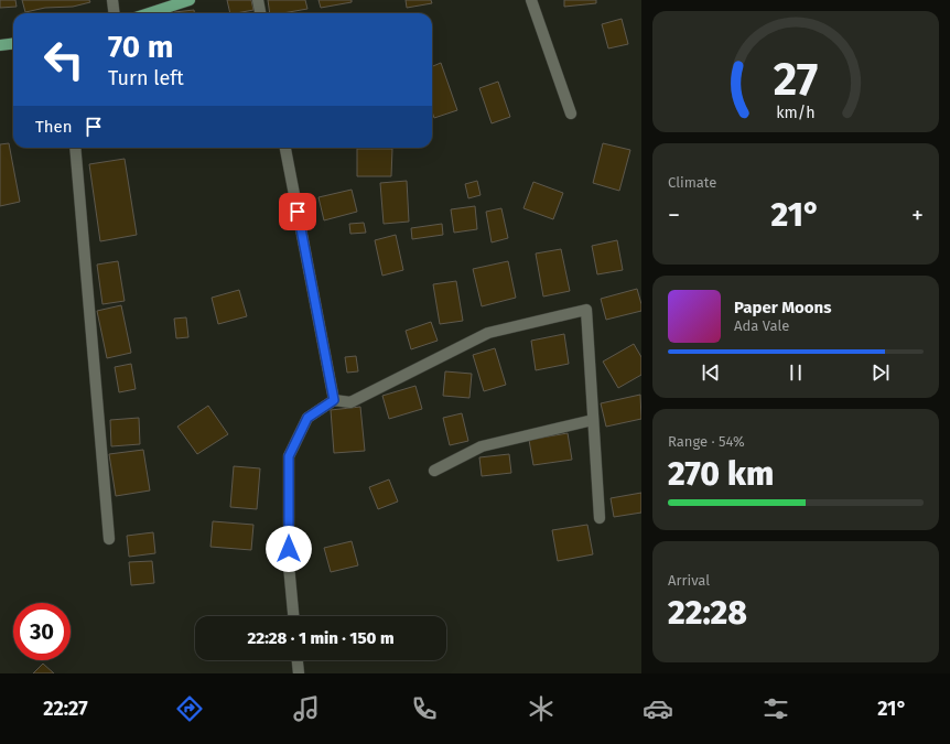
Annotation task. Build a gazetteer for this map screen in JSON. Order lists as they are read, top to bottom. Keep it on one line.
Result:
{"page":{"turn":["70 m","Turn left"],"then":"Then","tile":["Climate",["Range · 54%","270 km"],["Arrival","22:28"]],"heat":["−","21°","+"],"song":["Paper Moons","Ada Vale"],"limit":"30","trip":"22:28 · 1 min · 150 m","tabs":["22:27","21°"],"gauge":["27","km/h"]}}
